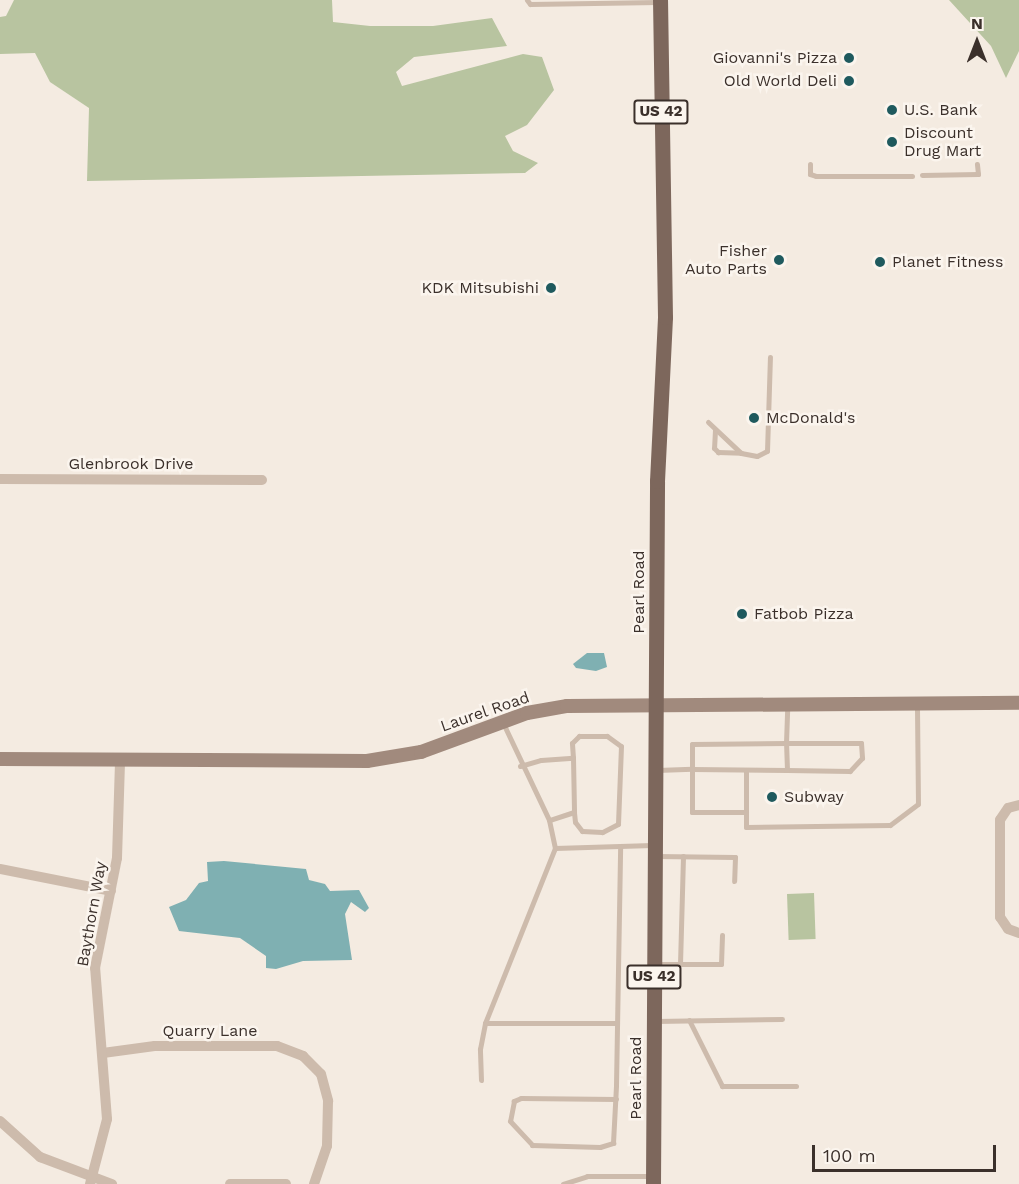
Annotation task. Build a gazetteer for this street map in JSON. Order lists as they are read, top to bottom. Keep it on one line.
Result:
{"streets":{"main road":["US 42","Pearl Road"],"street":["Glenbrook Drive","Laurel Road","Baythorn Way","Quarry Lane"]},"crossings":[["Pearl Road","Laurel Road"],["Laurel Road","Baythorn Way"],["Baythorn Way","Quarry Lane"]],"places":["Giovanni's Pizza","Old World Deli","U.S. Bank","Discount Drug Mart","Fisher Auto Parts","Planet Fitness","KDK Mitsubishi","McDonald's","Fatbob Pizza","Subway"],"scale_bar":"100 m","north":"top"}
